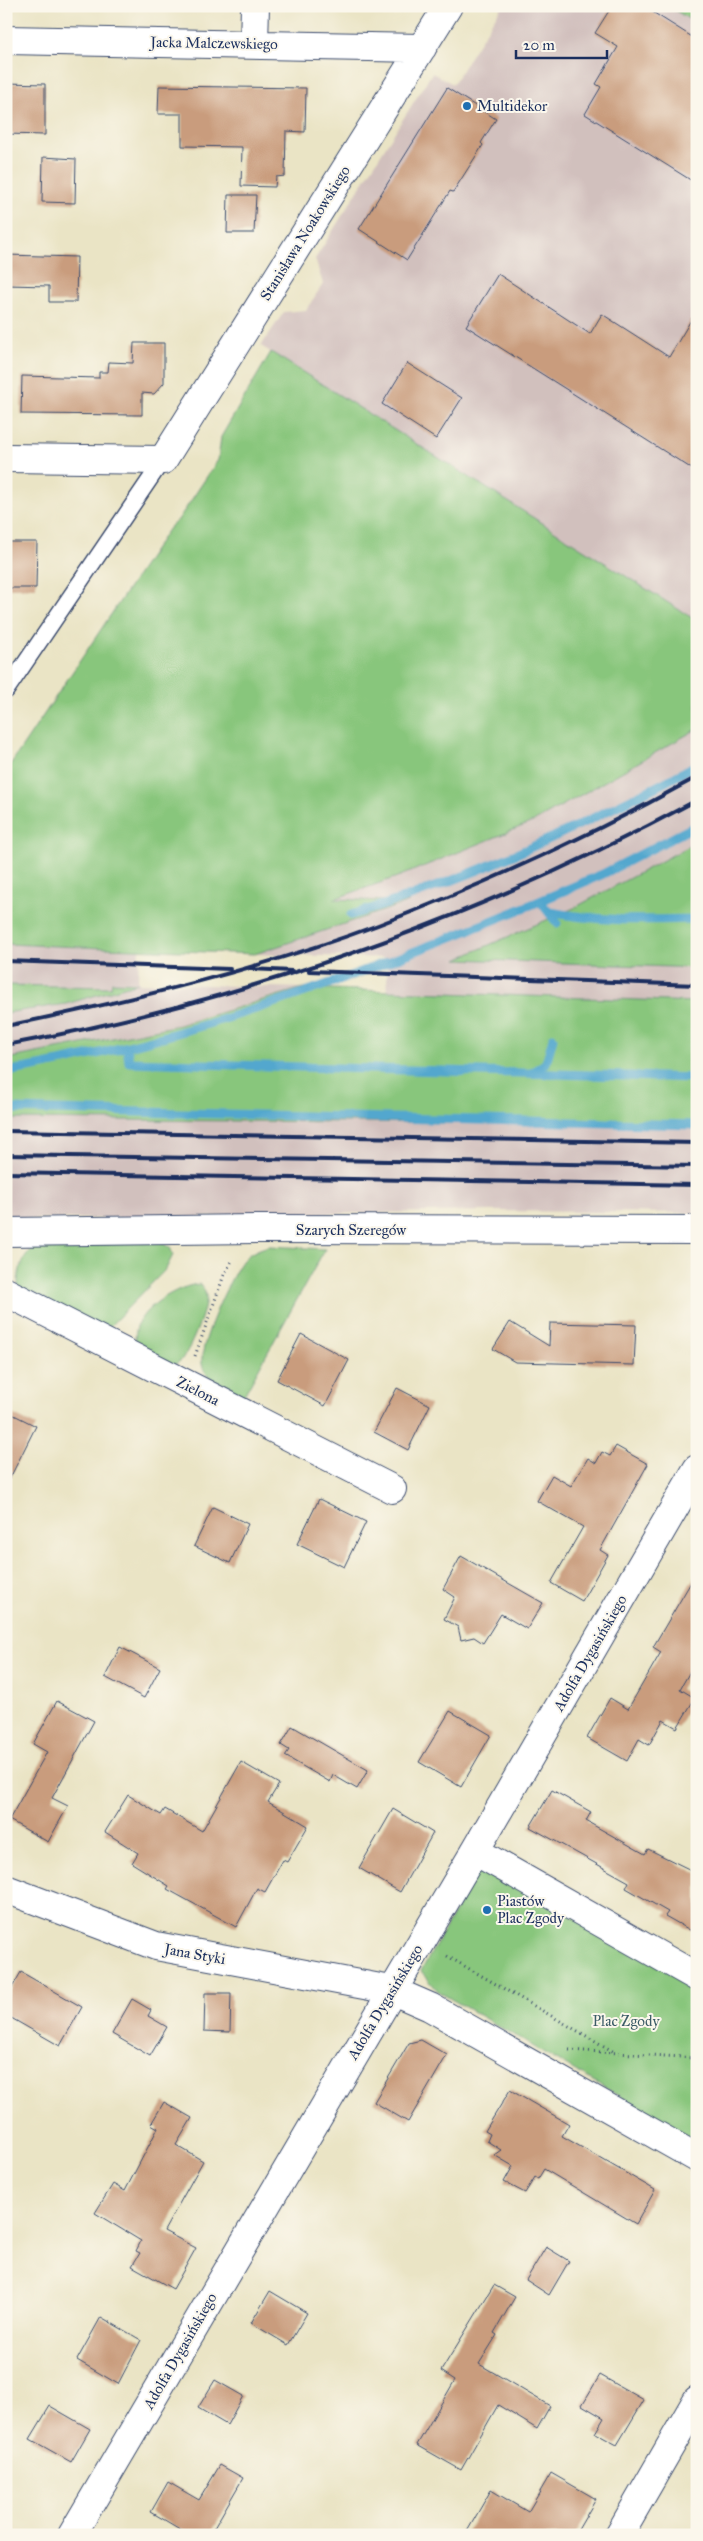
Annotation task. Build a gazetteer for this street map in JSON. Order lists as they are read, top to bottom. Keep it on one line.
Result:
{"streets":{"street":["Jacka Malczewskiego","Stanisława Noakowskiego","Szarych Szeregów","Zielona","Adolfa Dygasińskiego","Jana Styki"]},"crossings":[["Jacka Malczewskiego","Stanisława Noakowskiego"],["Adolfa Dygasińskiego","Jana Styki"]],"parks":["Plac Zgody"],"places":["Multidekor","Piastów Plac Zgody"],"scale_bar":"20 m"}
